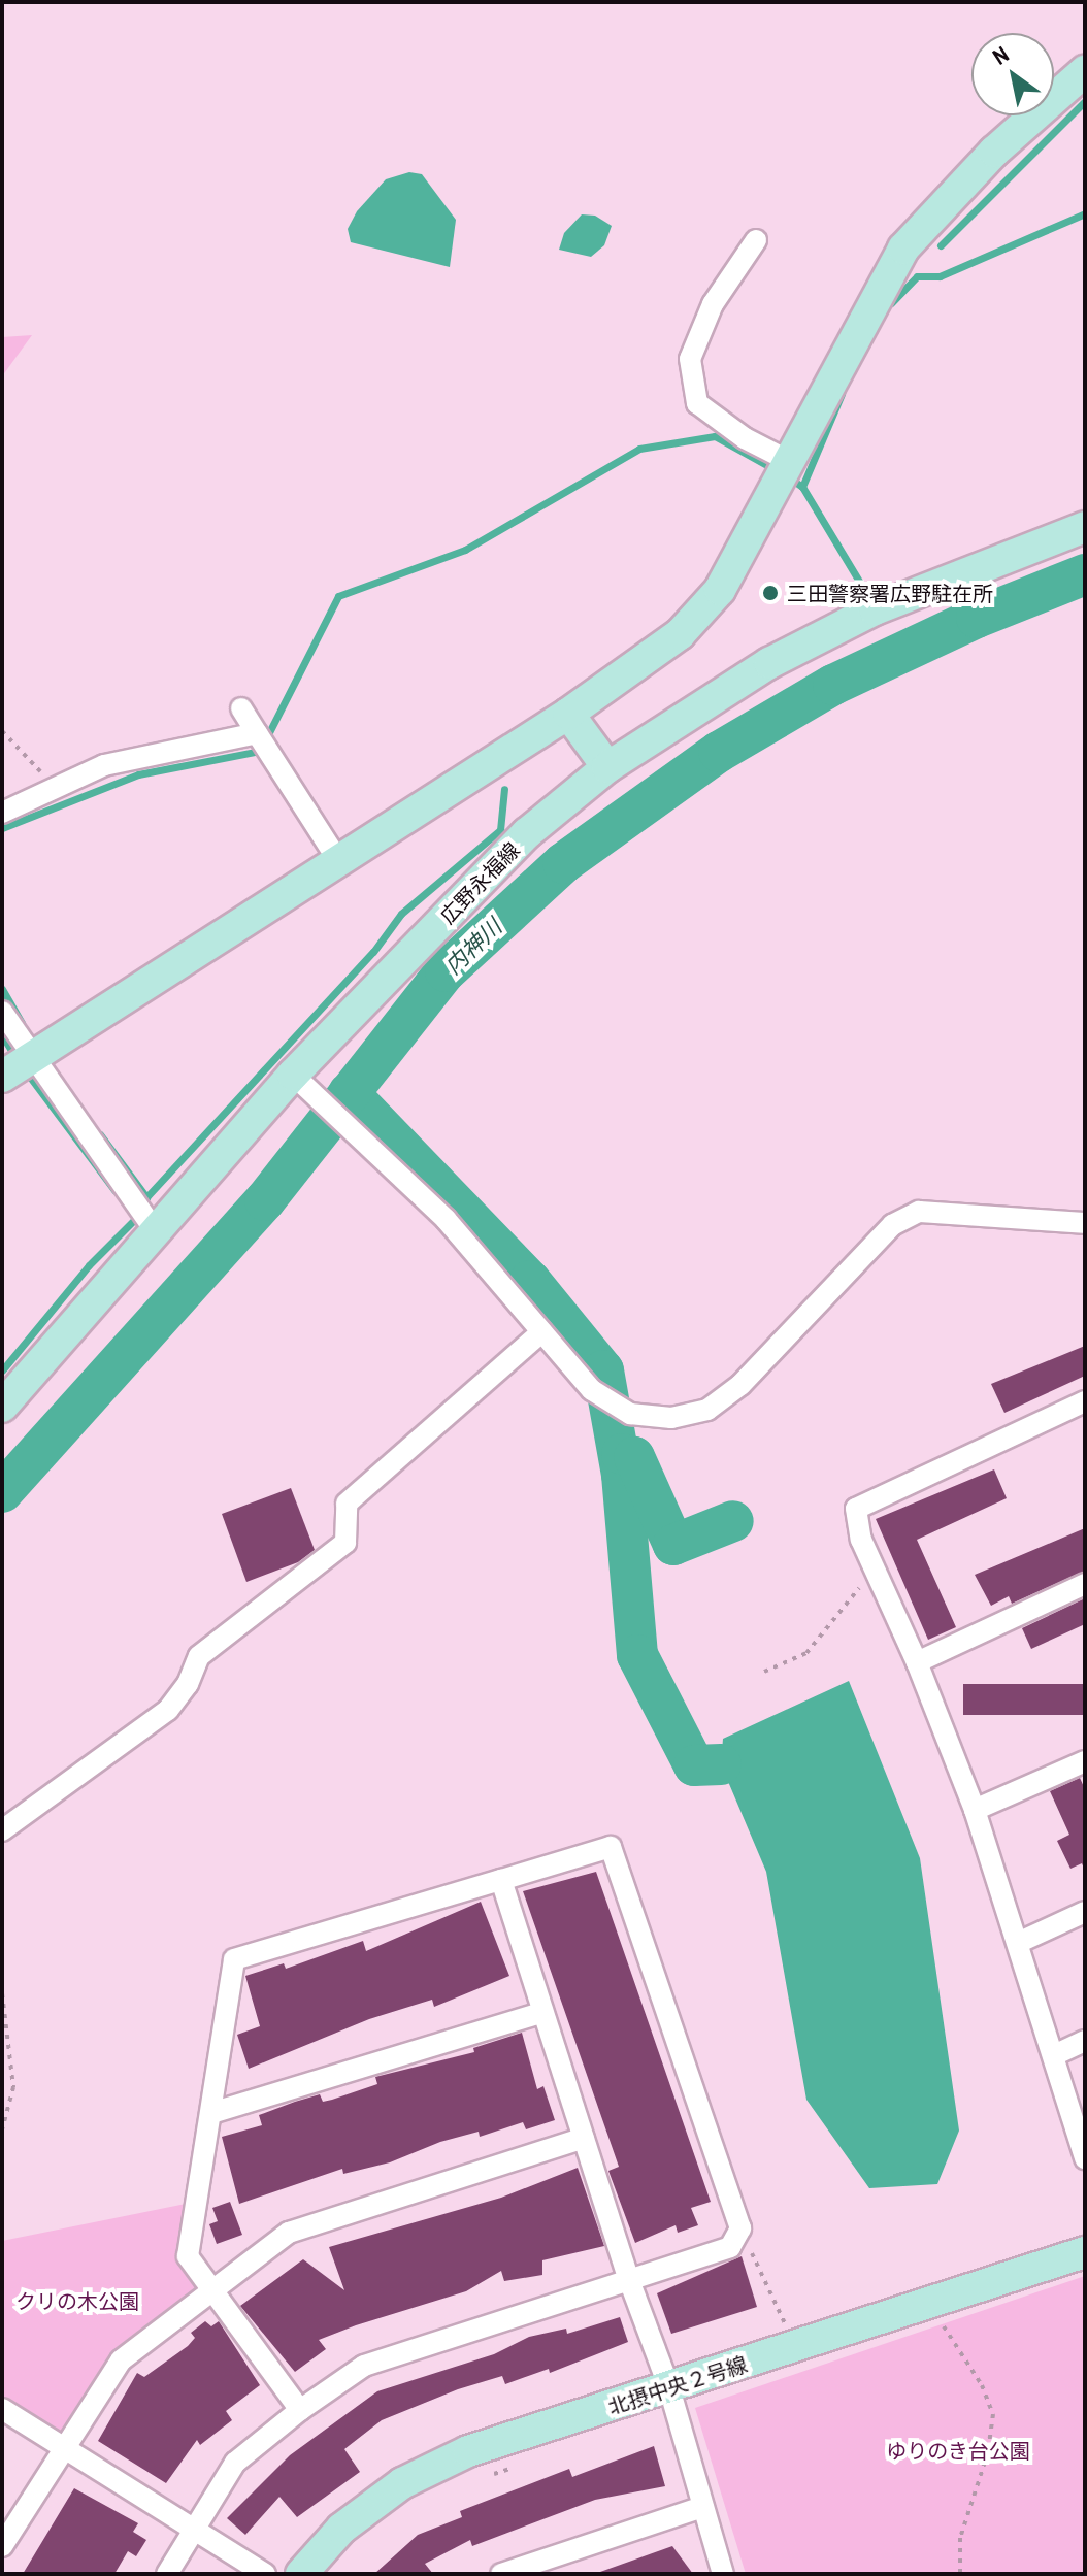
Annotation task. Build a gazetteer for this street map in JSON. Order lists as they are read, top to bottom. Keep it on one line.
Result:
{"streets":{"street":["広野永福線","北摂中央２号線"]},"water":["内神川"],"parks":["クリの木公園","ゆりのき台公園"],"places":["三田警察署広野駐在所"],"north":"top left"}
